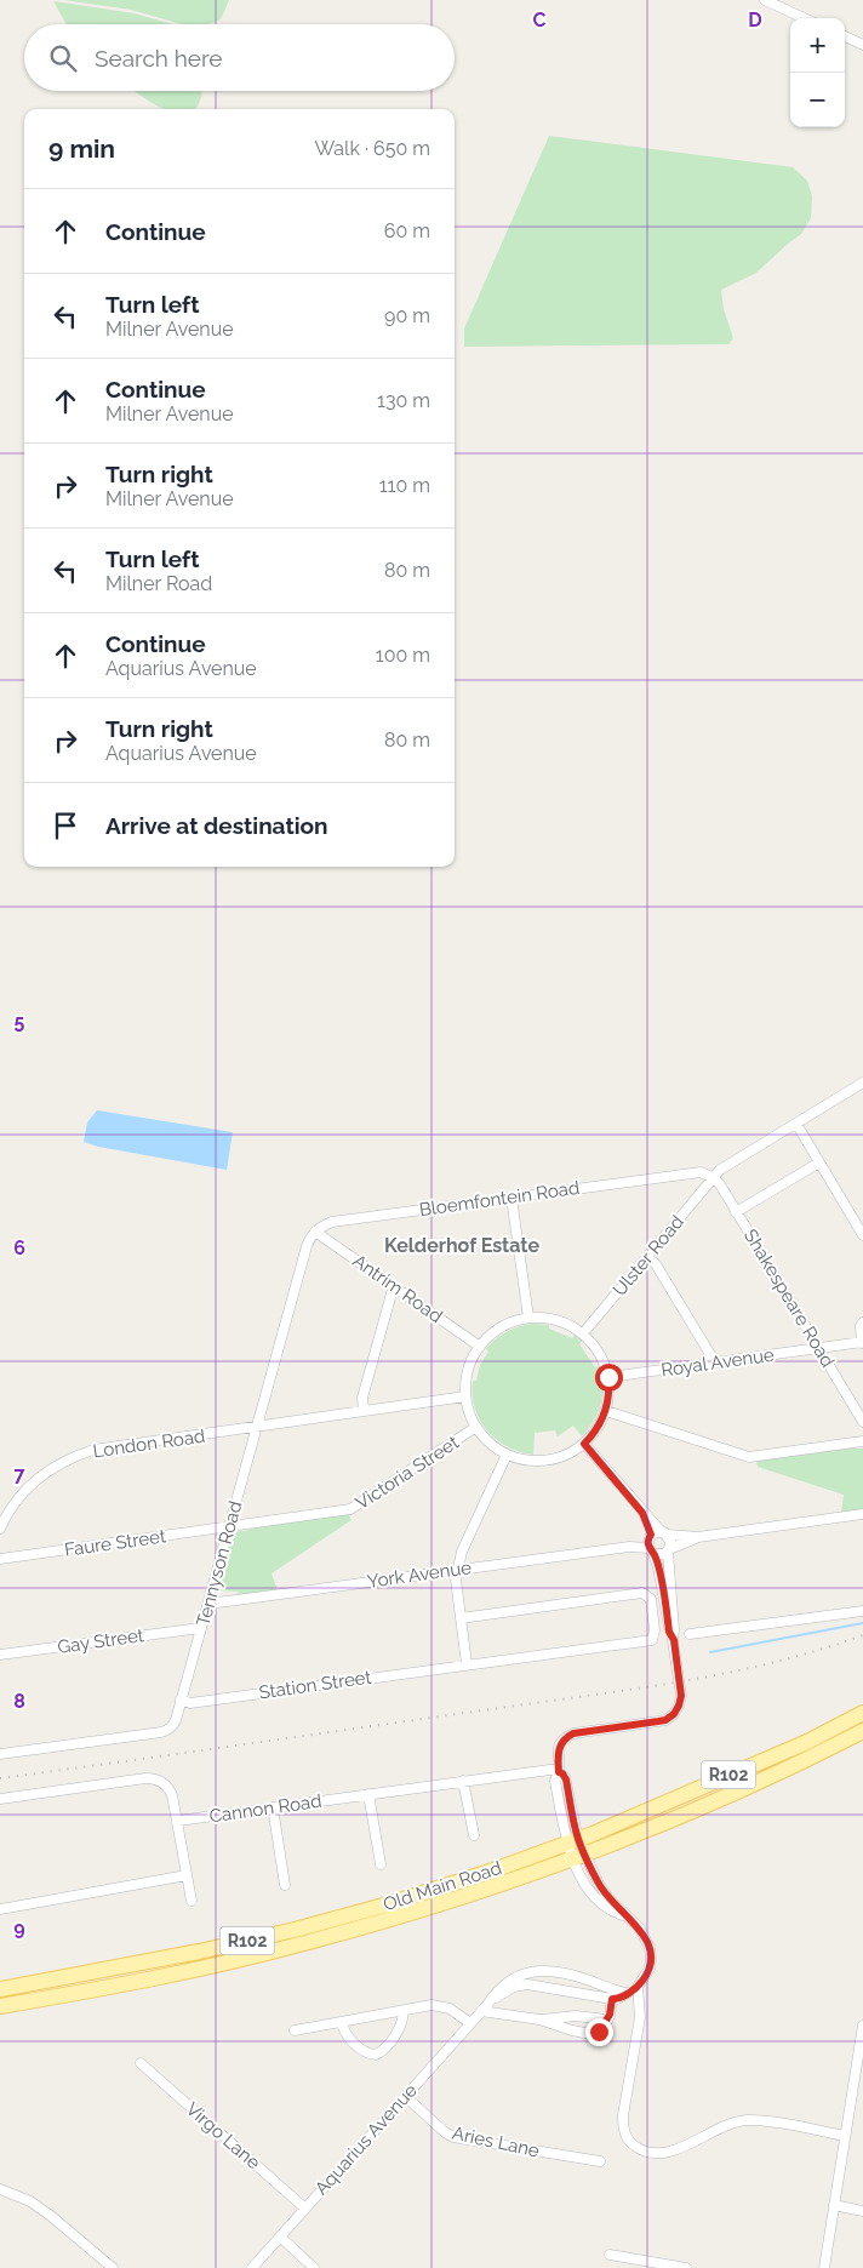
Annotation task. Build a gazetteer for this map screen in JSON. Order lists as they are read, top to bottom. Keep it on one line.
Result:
{"streets":{"main road":["R102","Old Main Road"],"street":["Bloemfontein Road","Ulster Road","Antrim Road","Shakespeare Road","Royal Avenue","London Road","Victoria Street","Faure Street","Tennyson Road","York Avenue","Gay Street","Station Street","Cannon Road","Virgo Lane","Aquarius Avenue","Aries Lane"]},"crossings":[["Bloemfontein Road","Ulster Road"],["Bloemfontein Road","Antrim Road"],["Bloemfontein Road","Shakespeare Road"],["Ulster Road","Antrim Road"],["Ulster Road","Shakespeare Road"],["Ulster Road","Royal Avenue"],["Ulster Road","Victoria Street"],["Antrim Road","Royal Avenue"],["Antrim Road","Victoria Street"],["Shakespeare Road","Royal Avenue"],["Royal Avenue","Victoria Street"],["London Road","Tennyson Road"],["Victoria Street","Faure Street"],["Victoria Street","Tennyson Road"],["Faure Street","Tennyson Road"],["Tennyson Road","York Avenue"],["Tennyson Road","Gay Street"],["Tennyson Road","Station Street"],["Virgo Lane","Aquarius Avenue"],["Aquarius Avenue","Aries Lane"]],"districts":["Kelderhof Estate"],"page":{"map_buttons":["+","−"],"search":"Search here","heading":["9 min","Walk · 650 m"],"list":[["Continue","60 m"],["Turn left","Milner Avenue","90 m"],["Continue","Milner Avenue","130 m"],["Turn right","Milner Avenue","110 m"],["Turn left","Milner Road","80 m"],["Continue","Aquarius Avenue","100 m"],["Turn right","Aquarius Avenue","80 m"],"Arrive at destination"]},"grid":{"columns":["C","D"],"rows":["5","6","7","8","9"]}}
